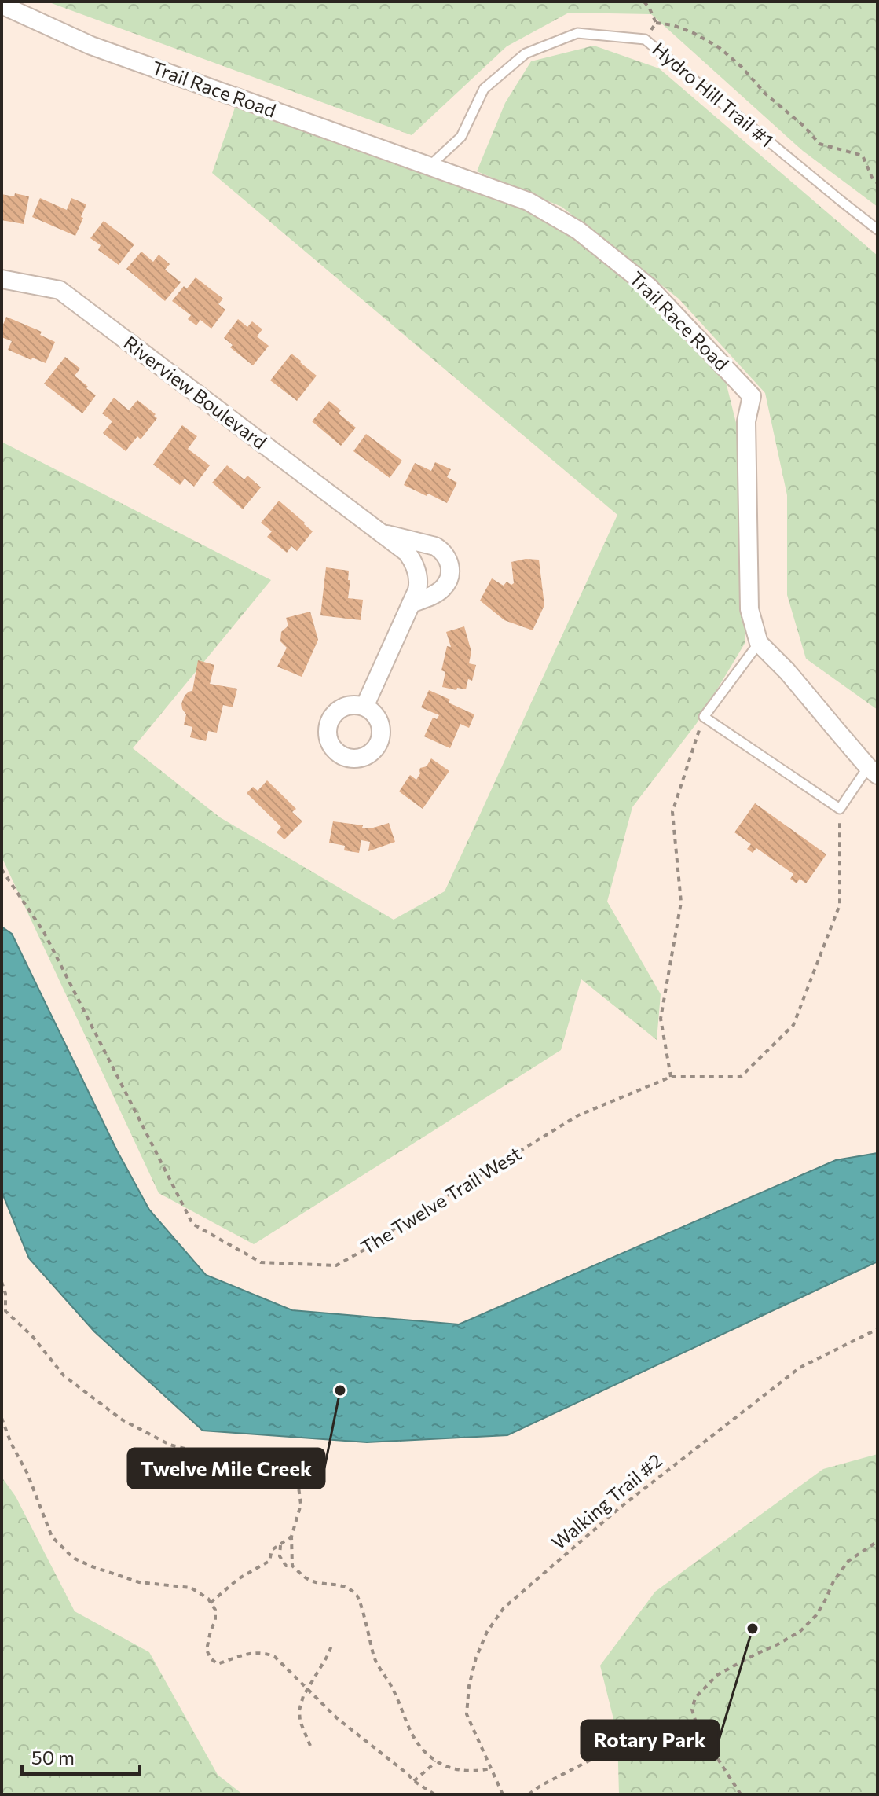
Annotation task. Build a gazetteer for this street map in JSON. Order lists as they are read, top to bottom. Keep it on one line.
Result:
{"streets":{"street":["Trail Race Road","Riverview Boulevard"],"lane":["Hydro Hill Trail #1"],"path":["The Twelve Trail West","Walking Trail #2"]},"crossings":[["Trail Race Road","Hydro Hill Trail #1"]],"places":["Twelve Mile Creek","Rotary Park"],"scale_bar":"50 m"}
